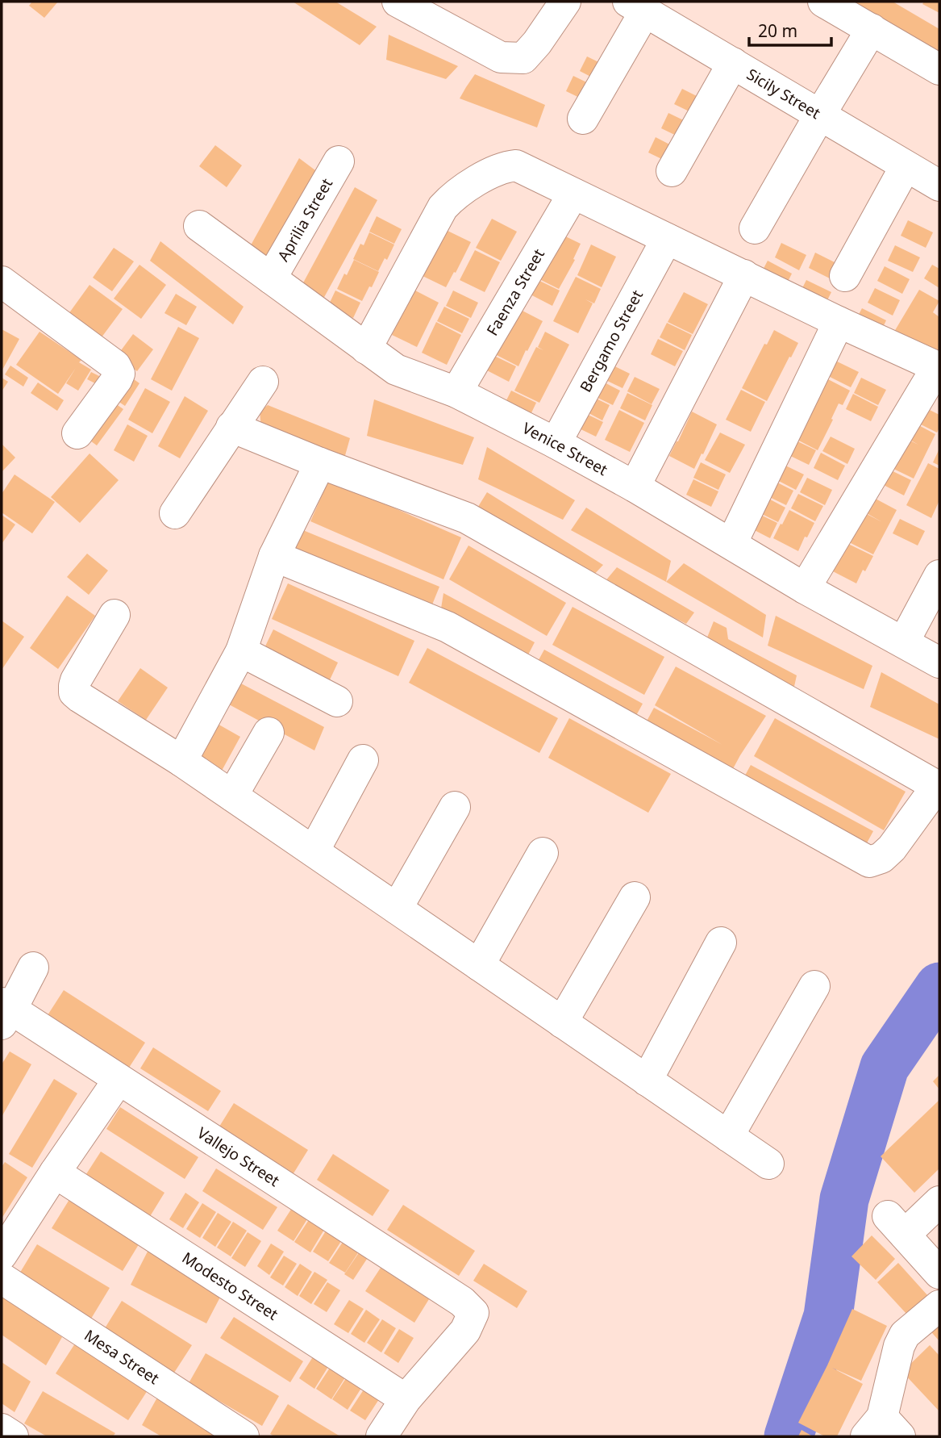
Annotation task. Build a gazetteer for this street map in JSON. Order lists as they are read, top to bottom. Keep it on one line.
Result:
{"streets":{"street":["Sicily Street","Aprilia Street","Faenza Street","Bergamo Street","Venice Street","Vallejo Street","Modesto Street","Mesa Street"]},"crossings":[["Aprilia Street","Venice Street"],["Faenza Street","Venice Street"],["Bergamo Street","Venice Street"],["Vallejo Street","Modesto Street"]],"scale_bar":"20 m"}
